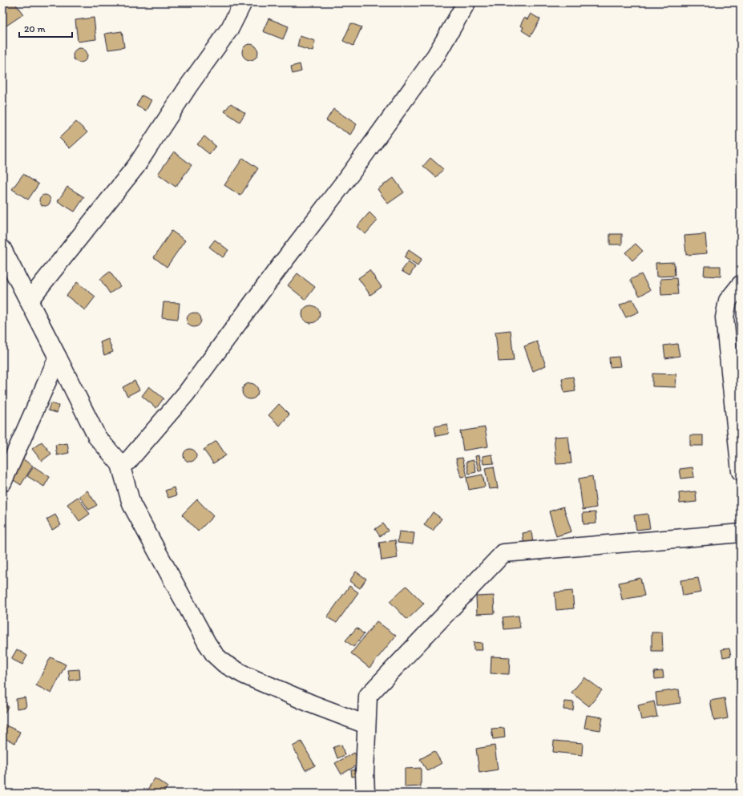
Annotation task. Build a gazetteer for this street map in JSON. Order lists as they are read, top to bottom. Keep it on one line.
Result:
{"scale_bar":"20 m"}
